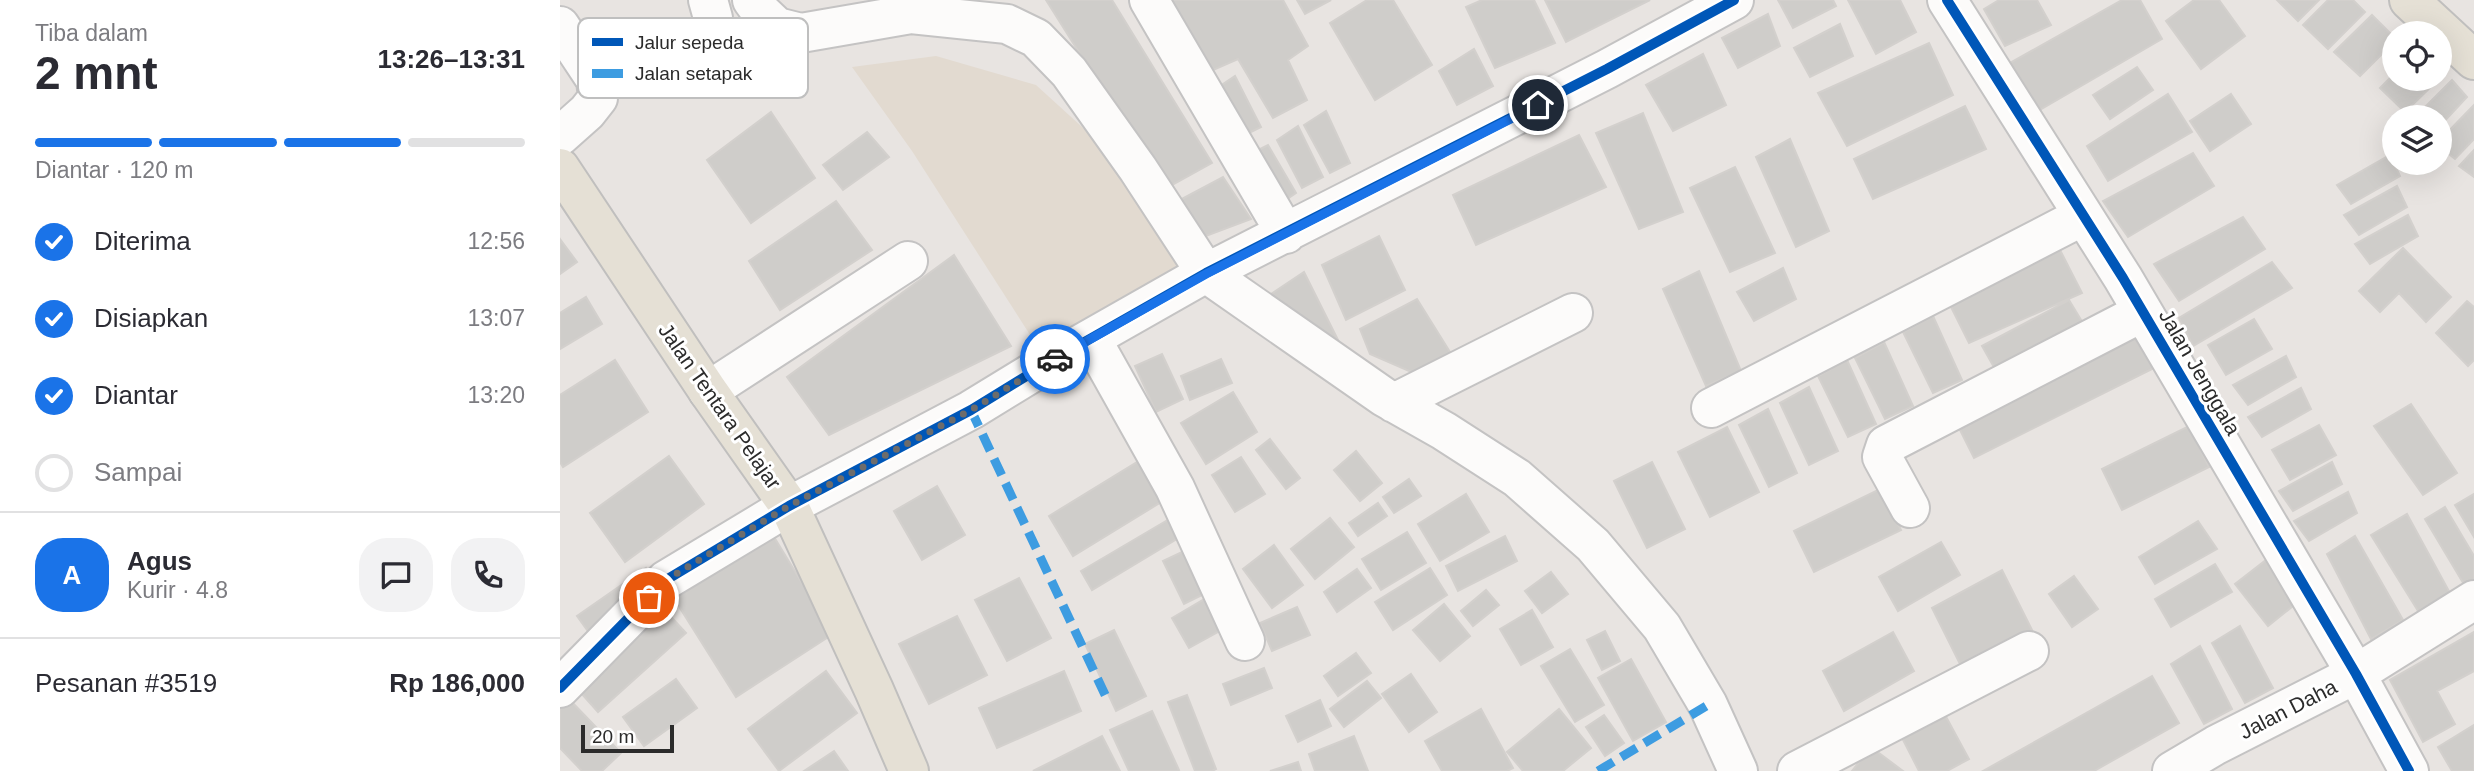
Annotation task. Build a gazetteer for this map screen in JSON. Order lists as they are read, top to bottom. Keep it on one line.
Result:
{"streets":{"main road":["Jalan Tentara Pelajar"],"street":["Jalan Jenggala","Jalan Daha"]},"crossings":[["Jalan Jenggala","Jalan Daha"]],"legend":["Jalur sepeda","Jalan setapak"],"scale_bar":"20 m","page":{"heading":["2 mnt","Tiba dalam","13:26–13:31"],"panel":["Agus","Kurir · 4.8","Pesanan #3519","Rp 186,000"],"bar":"Diantar · 120 m","list":[["Diterima","12:56"],["Disiapkan","13:07"],["Diantar","13:20"],"Sampai"],"round":"A","scale":"20 m"}}
